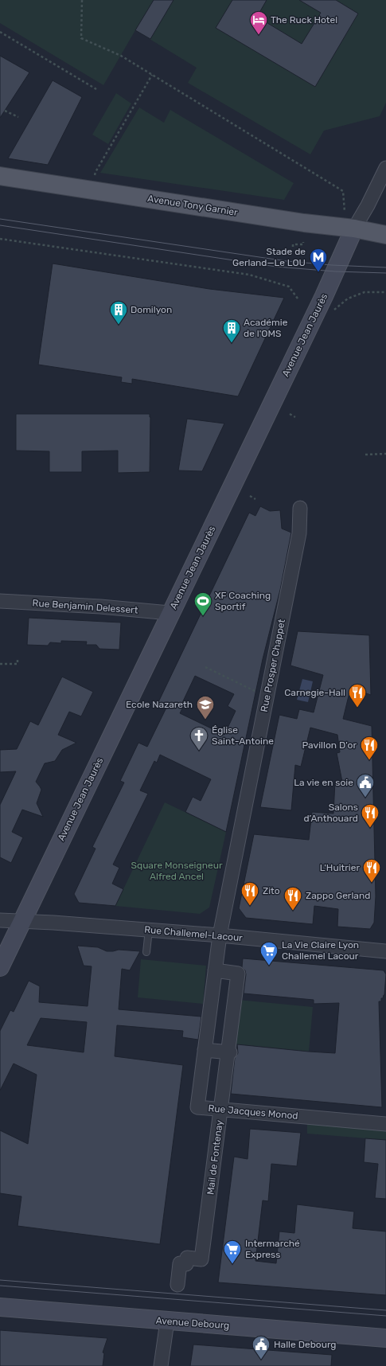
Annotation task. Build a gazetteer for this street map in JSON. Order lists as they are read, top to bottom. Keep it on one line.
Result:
{"streets":{"main road":["Avenue Tony Garnier","Avenue Jean Jaurès","Avenue Debourg"],"street":["Rue Benjamin Delessert","Rue Prosper Chappet","Rue Challemel-Lacour","Rue Jacques Monod","Mail de Fontenay"]},"crossings":[["Avenue Tony Garnier","Avenue Jean Jaurès"],["Avenue Jean Jaurès","Rue Benjamin Delessert"],["Avenue Jean Jaurès","Rue Challemel-Lacour"],["Rue Prosper Chappet","Rue Challemel-Lacour"],["Rue Prosper Chappet","Rue Jacques Monod"],["Rue Challemel-Lacour","Rue Jacques Monod"],["Rue Jacques Monod","Mail de Fontenay"]],"parks":["Square Monseigneur Alfred Ancel"],"places":{"hotel":["The Ruck Hotel"],"metro station":["Stade de Gerland—Le LOU"],"building":["Domilyon","Académie de l'OMS"],"sports":["XF Coaching Sportif"],"restaurant":["Carnegie-Hall","Pavillon D'or","Salons d’Anthouard","L'Huîtrier","Zito","Zappo Gerland"],"school or university":["Ecole Nazareth"],"church":["Église Saint-Antoine"],"public building":["La vie en soie","Halle Debourg"],"supermarket":["La Vie Claire Lyon Challemel Lacour","Intermarché Express"]}}
